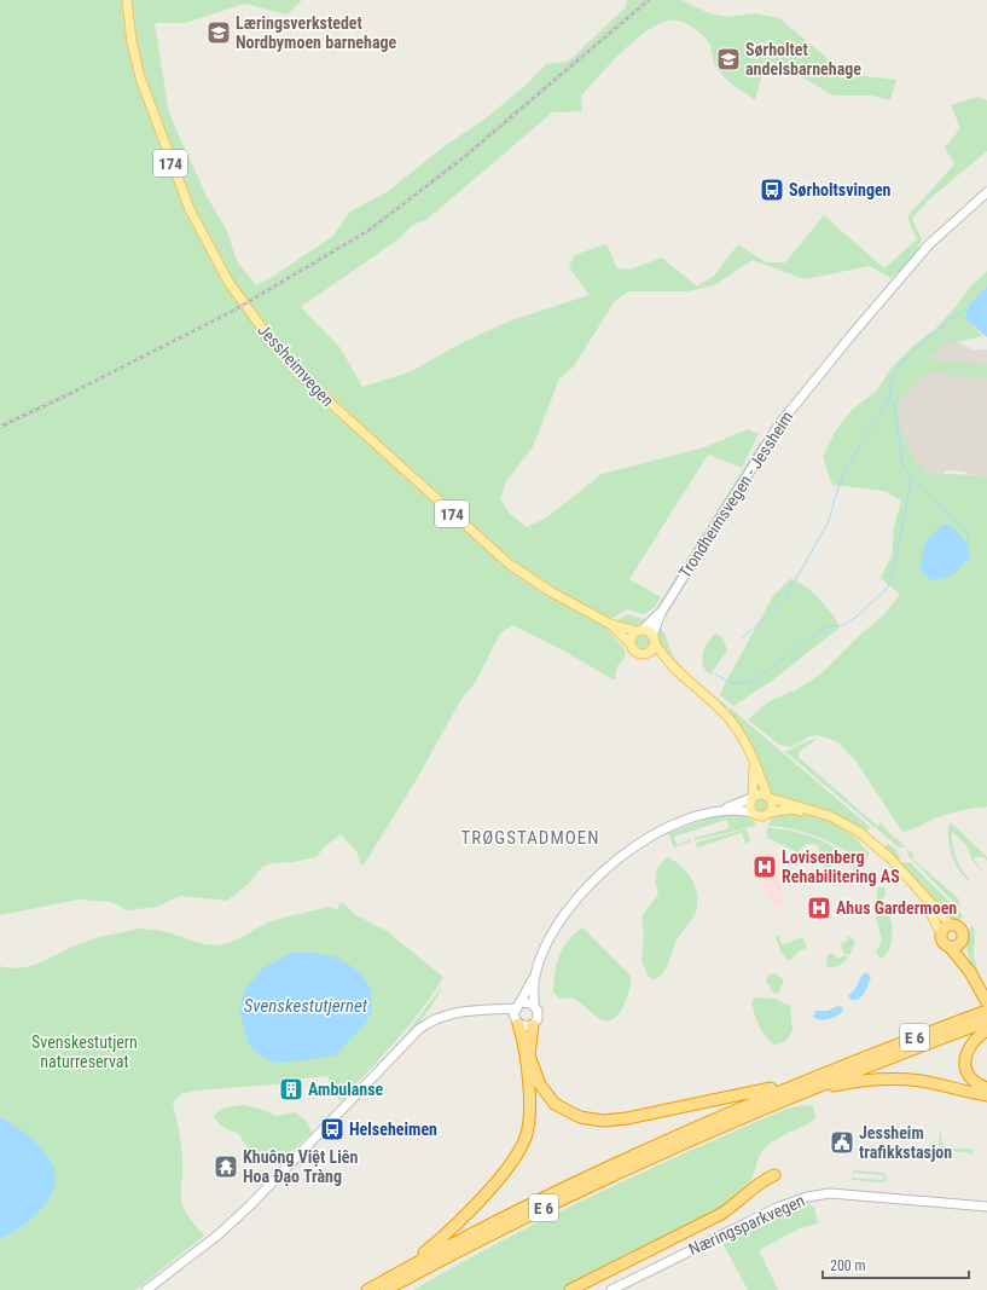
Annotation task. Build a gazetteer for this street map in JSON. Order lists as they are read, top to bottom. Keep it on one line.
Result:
{"streets":{"highway":["E 6"],"main road":["174","Jessheimvegen","Trondheimsvegen - Jessheim","Næringsparkvegen"]},"crossings":[["174","Jessheimvegen"],["174","Trondheimsvegen - Jessheim"],["Jessheimvegen","Trondheimsvegen - Jessheim"]],"districts":["TRØGSTADMOEN"],"water":["Svenskestutjernet"],"parks":["Svenskestutjern naturreservat"],"places":{"school or university":["Læringsverkstedet Nordbymoen barnehage","Sørholtet andelsbarnehage"],"bus stop":["Sørholtsvingen","Helseheimen"],"hospital":["Lovisenberg Rehabilitering AS","Ahus Gardermoen"],"building":["Ambulanse"],"public building":["Jessheim trafikkstasjon"],"temple":["Khuông Việt Liên Hoa Đạo Tràng"]},"scale_bar":"200 m"}
